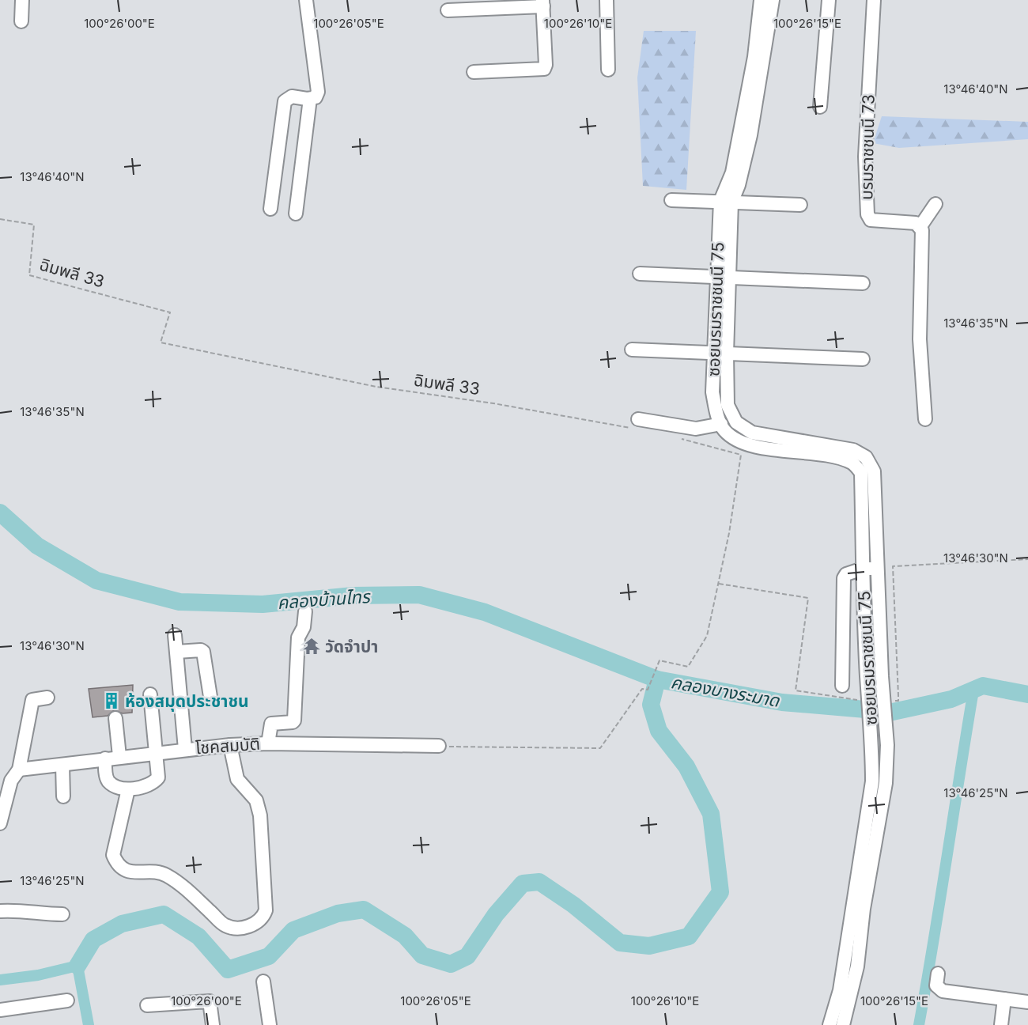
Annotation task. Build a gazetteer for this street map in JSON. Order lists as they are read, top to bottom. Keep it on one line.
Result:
{"streets":{"street":["บรมราชชนนี 73","ซอยบรมราชชนนี 75","โชคสมบัติ"],"path":["ฉิมพลี 33"]},"water":["คลองบ้านไทร","คลองบางระมาด"],"places":{"temple":["วัดจำปา"],"building":["ห้องสมุดประชาชน"]},"coordinates":["100°26'00\"E","100°26'05\"E","100°26'10\"E","100°26'15\"E","13°46'40\"N","13°46'35\"N","13°46'30\"N","13°46'25\"N"]}
